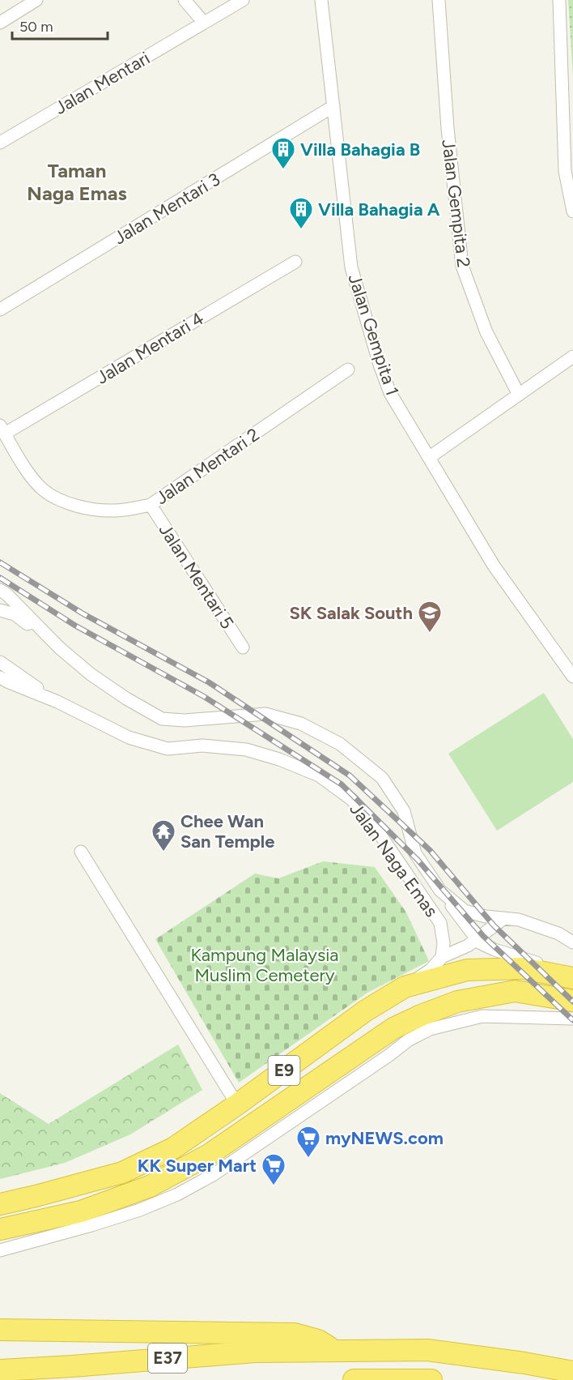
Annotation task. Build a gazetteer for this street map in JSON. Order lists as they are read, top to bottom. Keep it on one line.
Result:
{"streets":{"highway":["E9","E37"],"street":["Jalan Mentari","Jalan Gempita 2","Jalan Mentari 3","Jalan Gempita 1","Jalan Mentari 4","Jalan Mentari 2","Jalan Mentari 5","Jalan Naga Emas"]},"crossings":[["Jalan Mentari 3","Jalan Gempita 1"],["Jalan Mentari 4","Jalan Mentari 2"],["Jalan Mentari 2","Jalan Mentari 5"]],"districts":["Taman Naga Emas"],"parks":["Kampung Malaysia Muslim Cemetery"],"places":{"building":["Villa Bahagia B","Villa Bahagia A"],"school or university":["SK Salak South"],"temple":["Chee Wan San Temple"],"supermarket":["myNEWS.com","KK Super Mart"]},"scale_bar":"50 m"}
